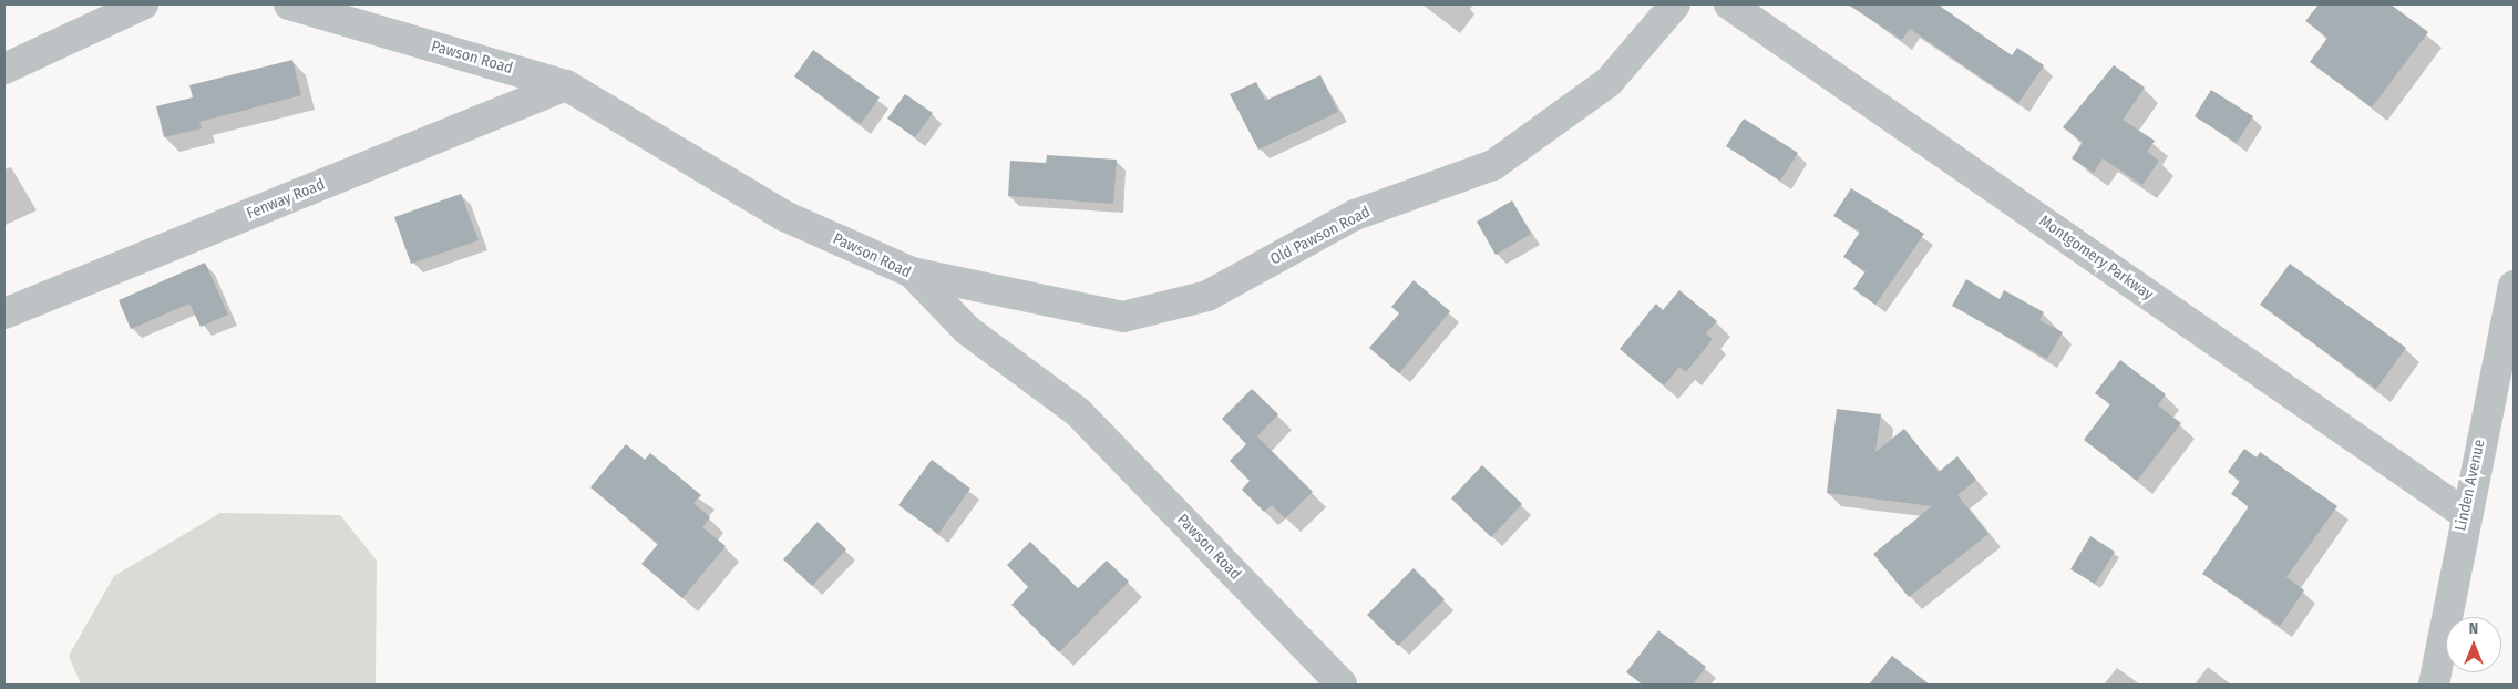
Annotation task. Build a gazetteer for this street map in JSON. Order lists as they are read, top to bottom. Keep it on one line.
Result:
{"streets":{"street":["Pawson Road","Fenway Road","Old Pawson Road","Montgomery Parkway","Linden Avenue"]},"crossings":[["Pawson Road","Fenway Road"],["Pawson Road","Old Pawson Road"],["Montgomery Parkway","Linden Avenue"]],"north":"top"}
